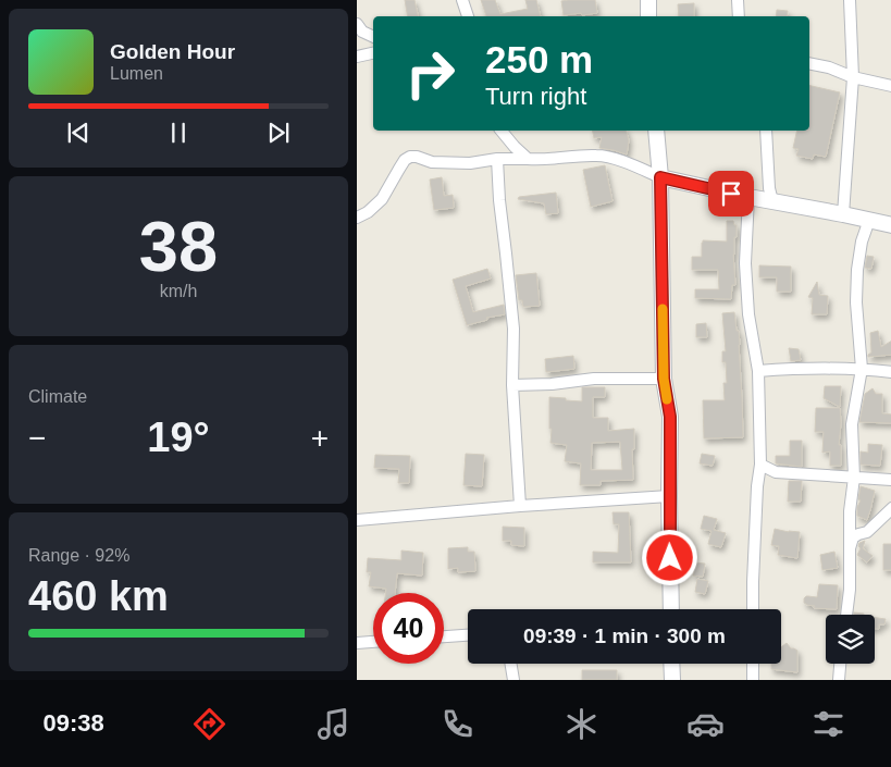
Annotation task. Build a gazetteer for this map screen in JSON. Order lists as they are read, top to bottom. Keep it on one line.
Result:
{"page":{"turn":["250 m","Turn right"],"song":["Golden Hour","Lumen"],"tile":[["38","km/h"],"Climate",["Range · 92%","460 km"]],"heat":["−","19°","+"],"limit":"40","trip":"09:39 · 1 min · 300 m","tabs":"09:38"}}
